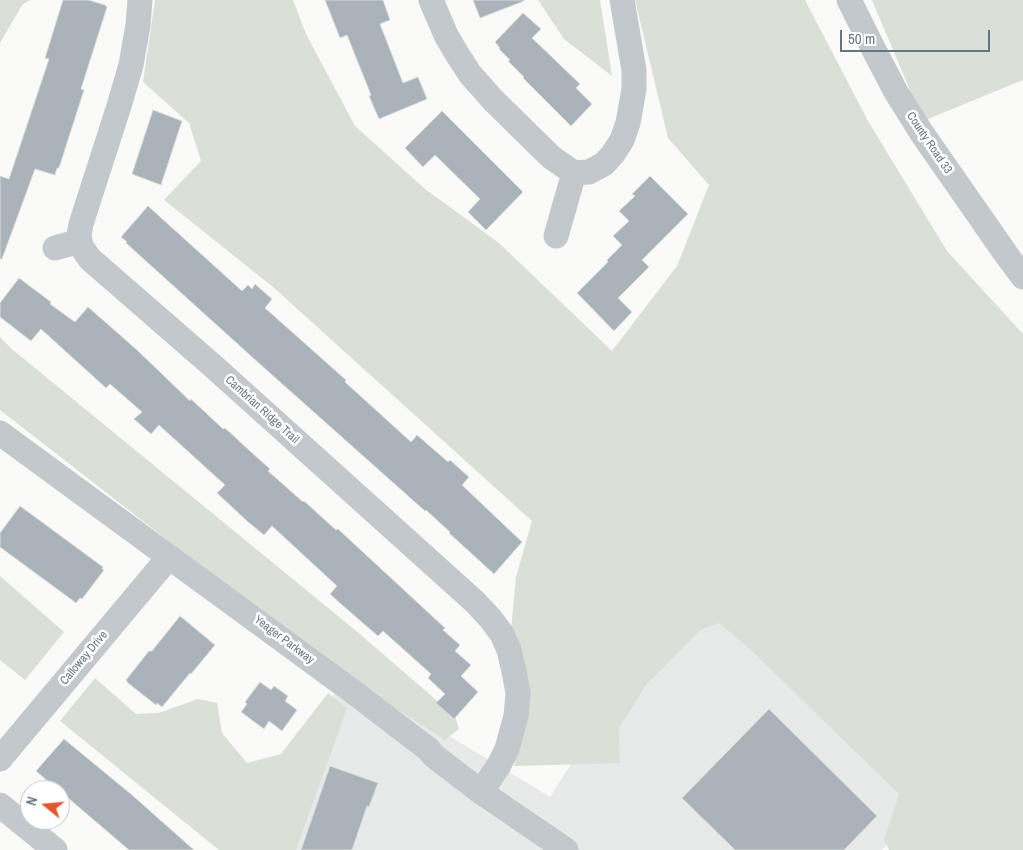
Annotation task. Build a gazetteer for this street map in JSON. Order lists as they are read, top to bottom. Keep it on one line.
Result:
{"streets":{"street":["County Road 33","Cambrian Ridge Trail","Yeager Parkway","Calloway Drive"]},"crossings":[["Cambrian Ridge Trail","Yeager Parkway"],["Yeager Parkway","Calloway Drive"]],"scale_bar":"50 m","north":"left"}
